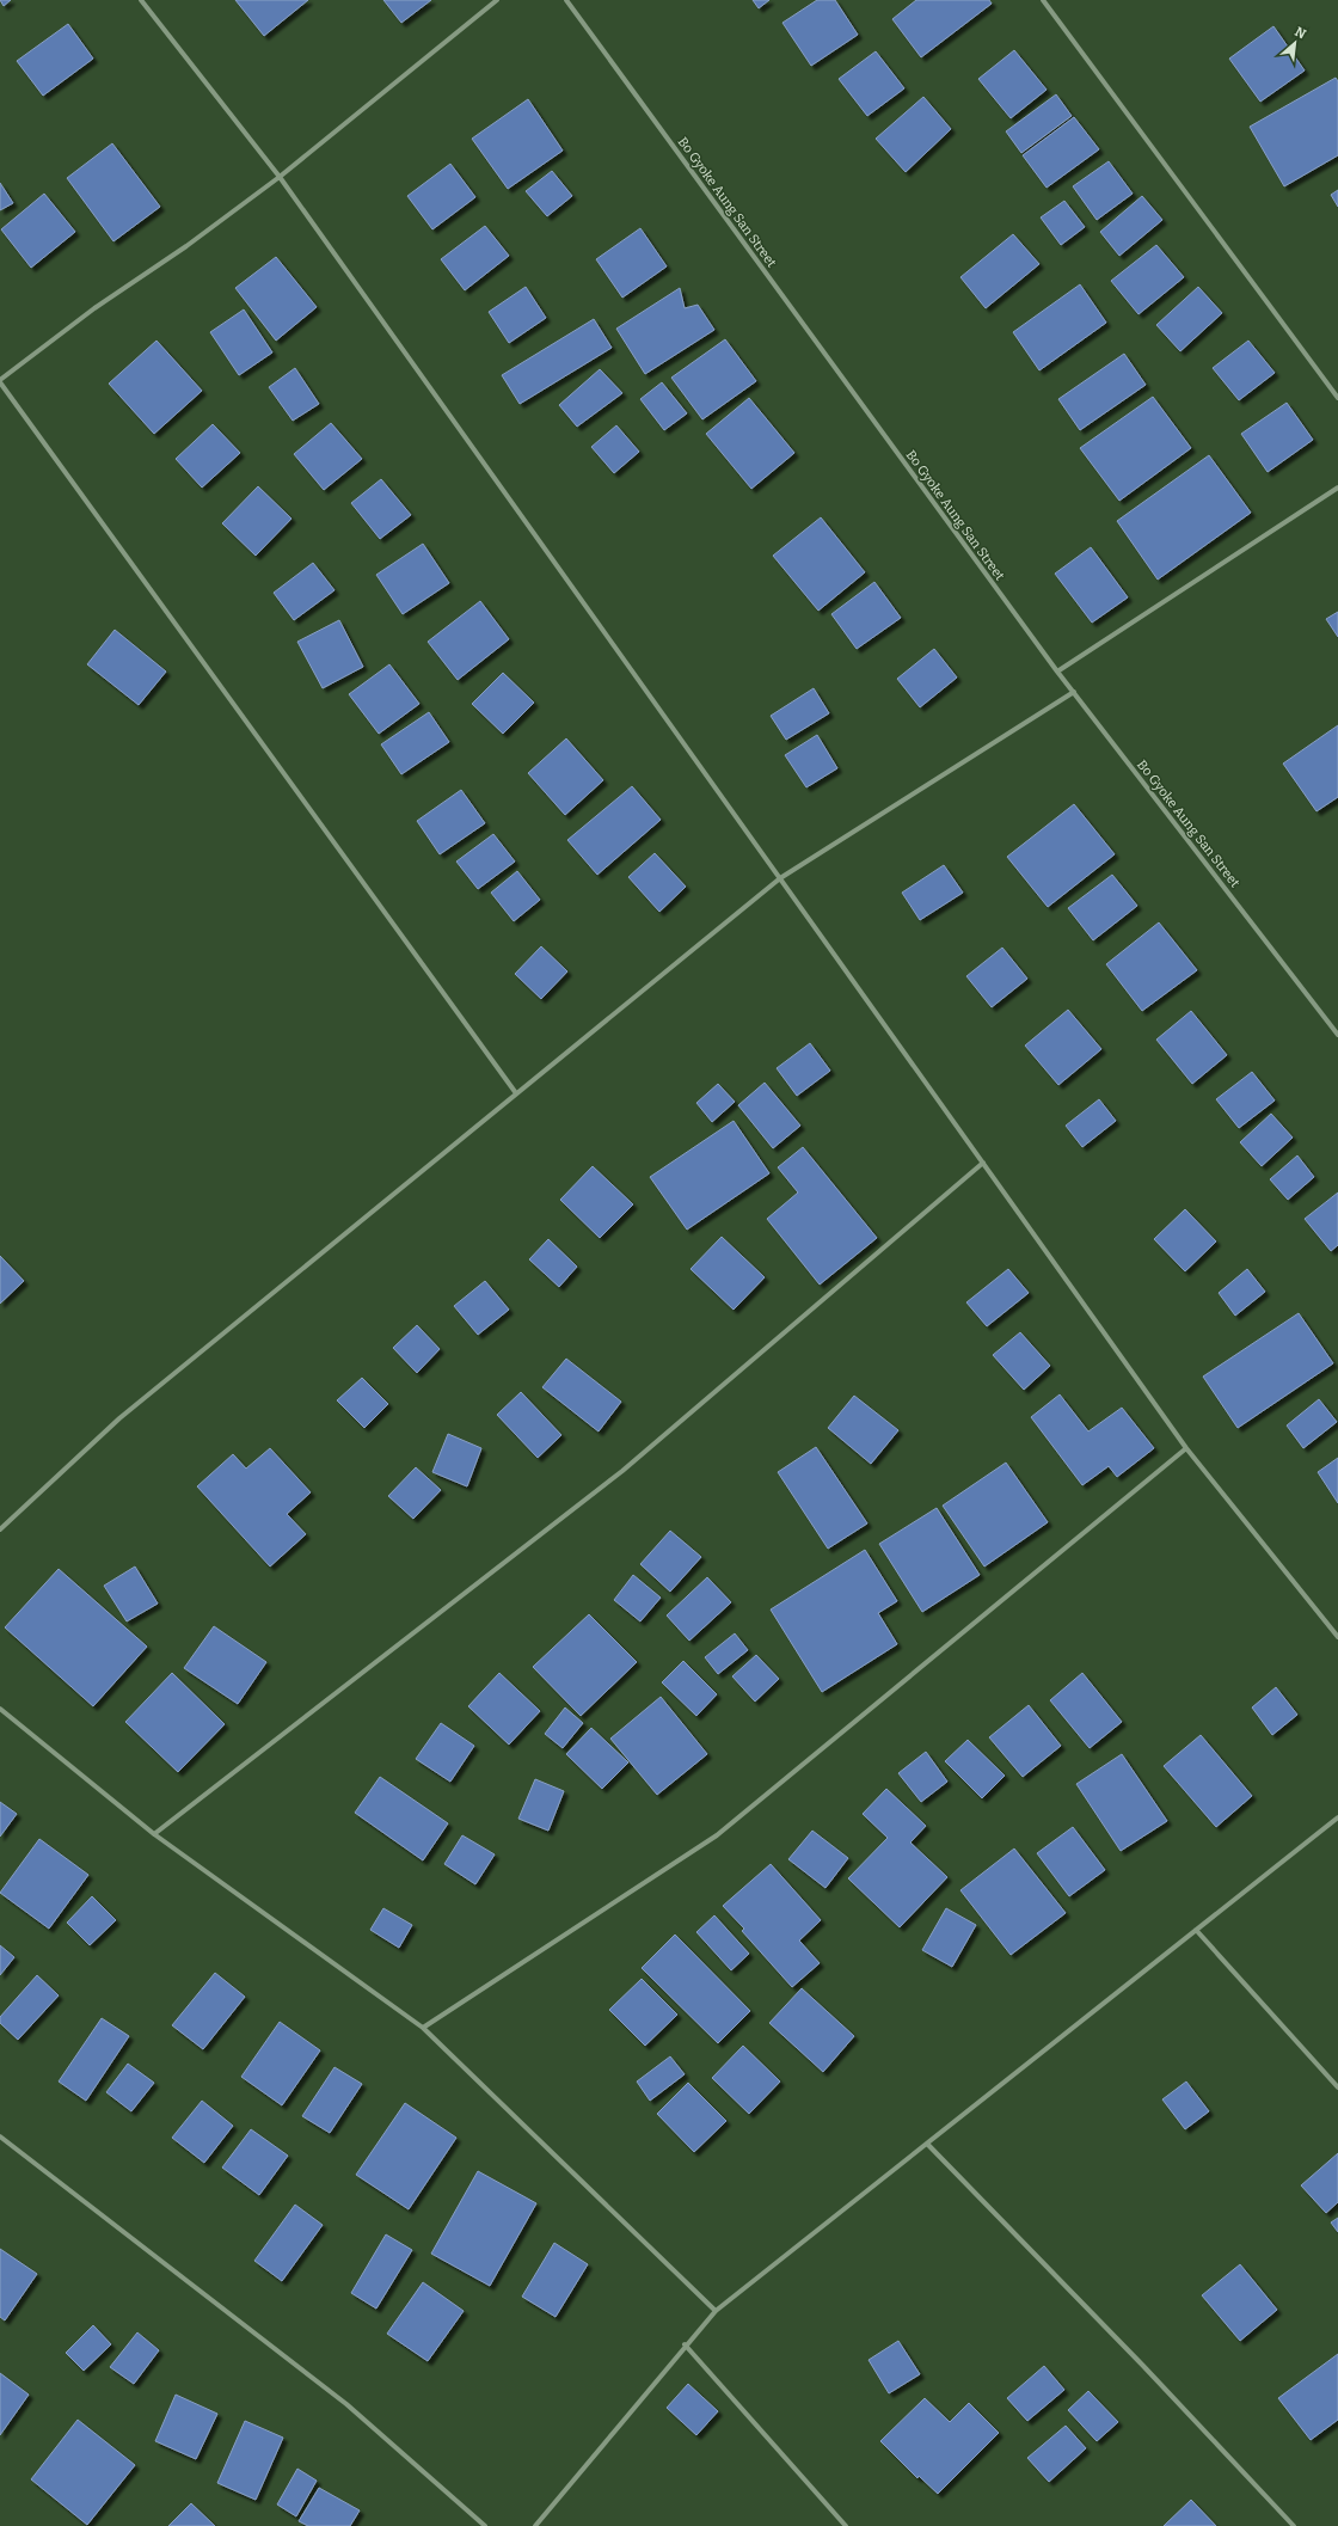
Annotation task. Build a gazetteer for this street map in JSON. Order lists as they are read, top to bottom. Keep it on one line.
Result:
{"streets":{"street":["Bo Gyoke Aung San Street"]},"north":"top right"}
